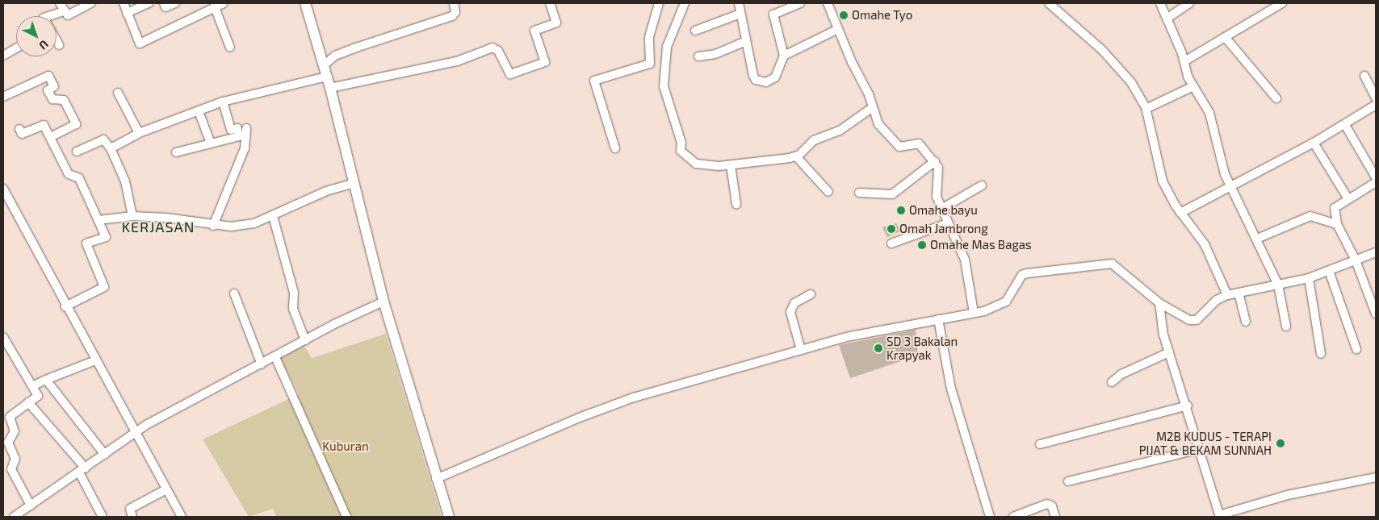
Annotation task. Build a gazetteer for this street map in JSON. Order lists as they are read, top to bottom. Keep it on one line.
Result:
{"districts":["KERJASAN"],"parks":["Kuburan"],"places":["Omahe Tyo","Omahe bayu","Omah Jambrong","Omahe Mas Bagas","SD 3 Bakalan Krapyak","M2B KUDUS - TERAPI PIJAT & BEKAM SUNNAH"],"north":"bottom right"}
